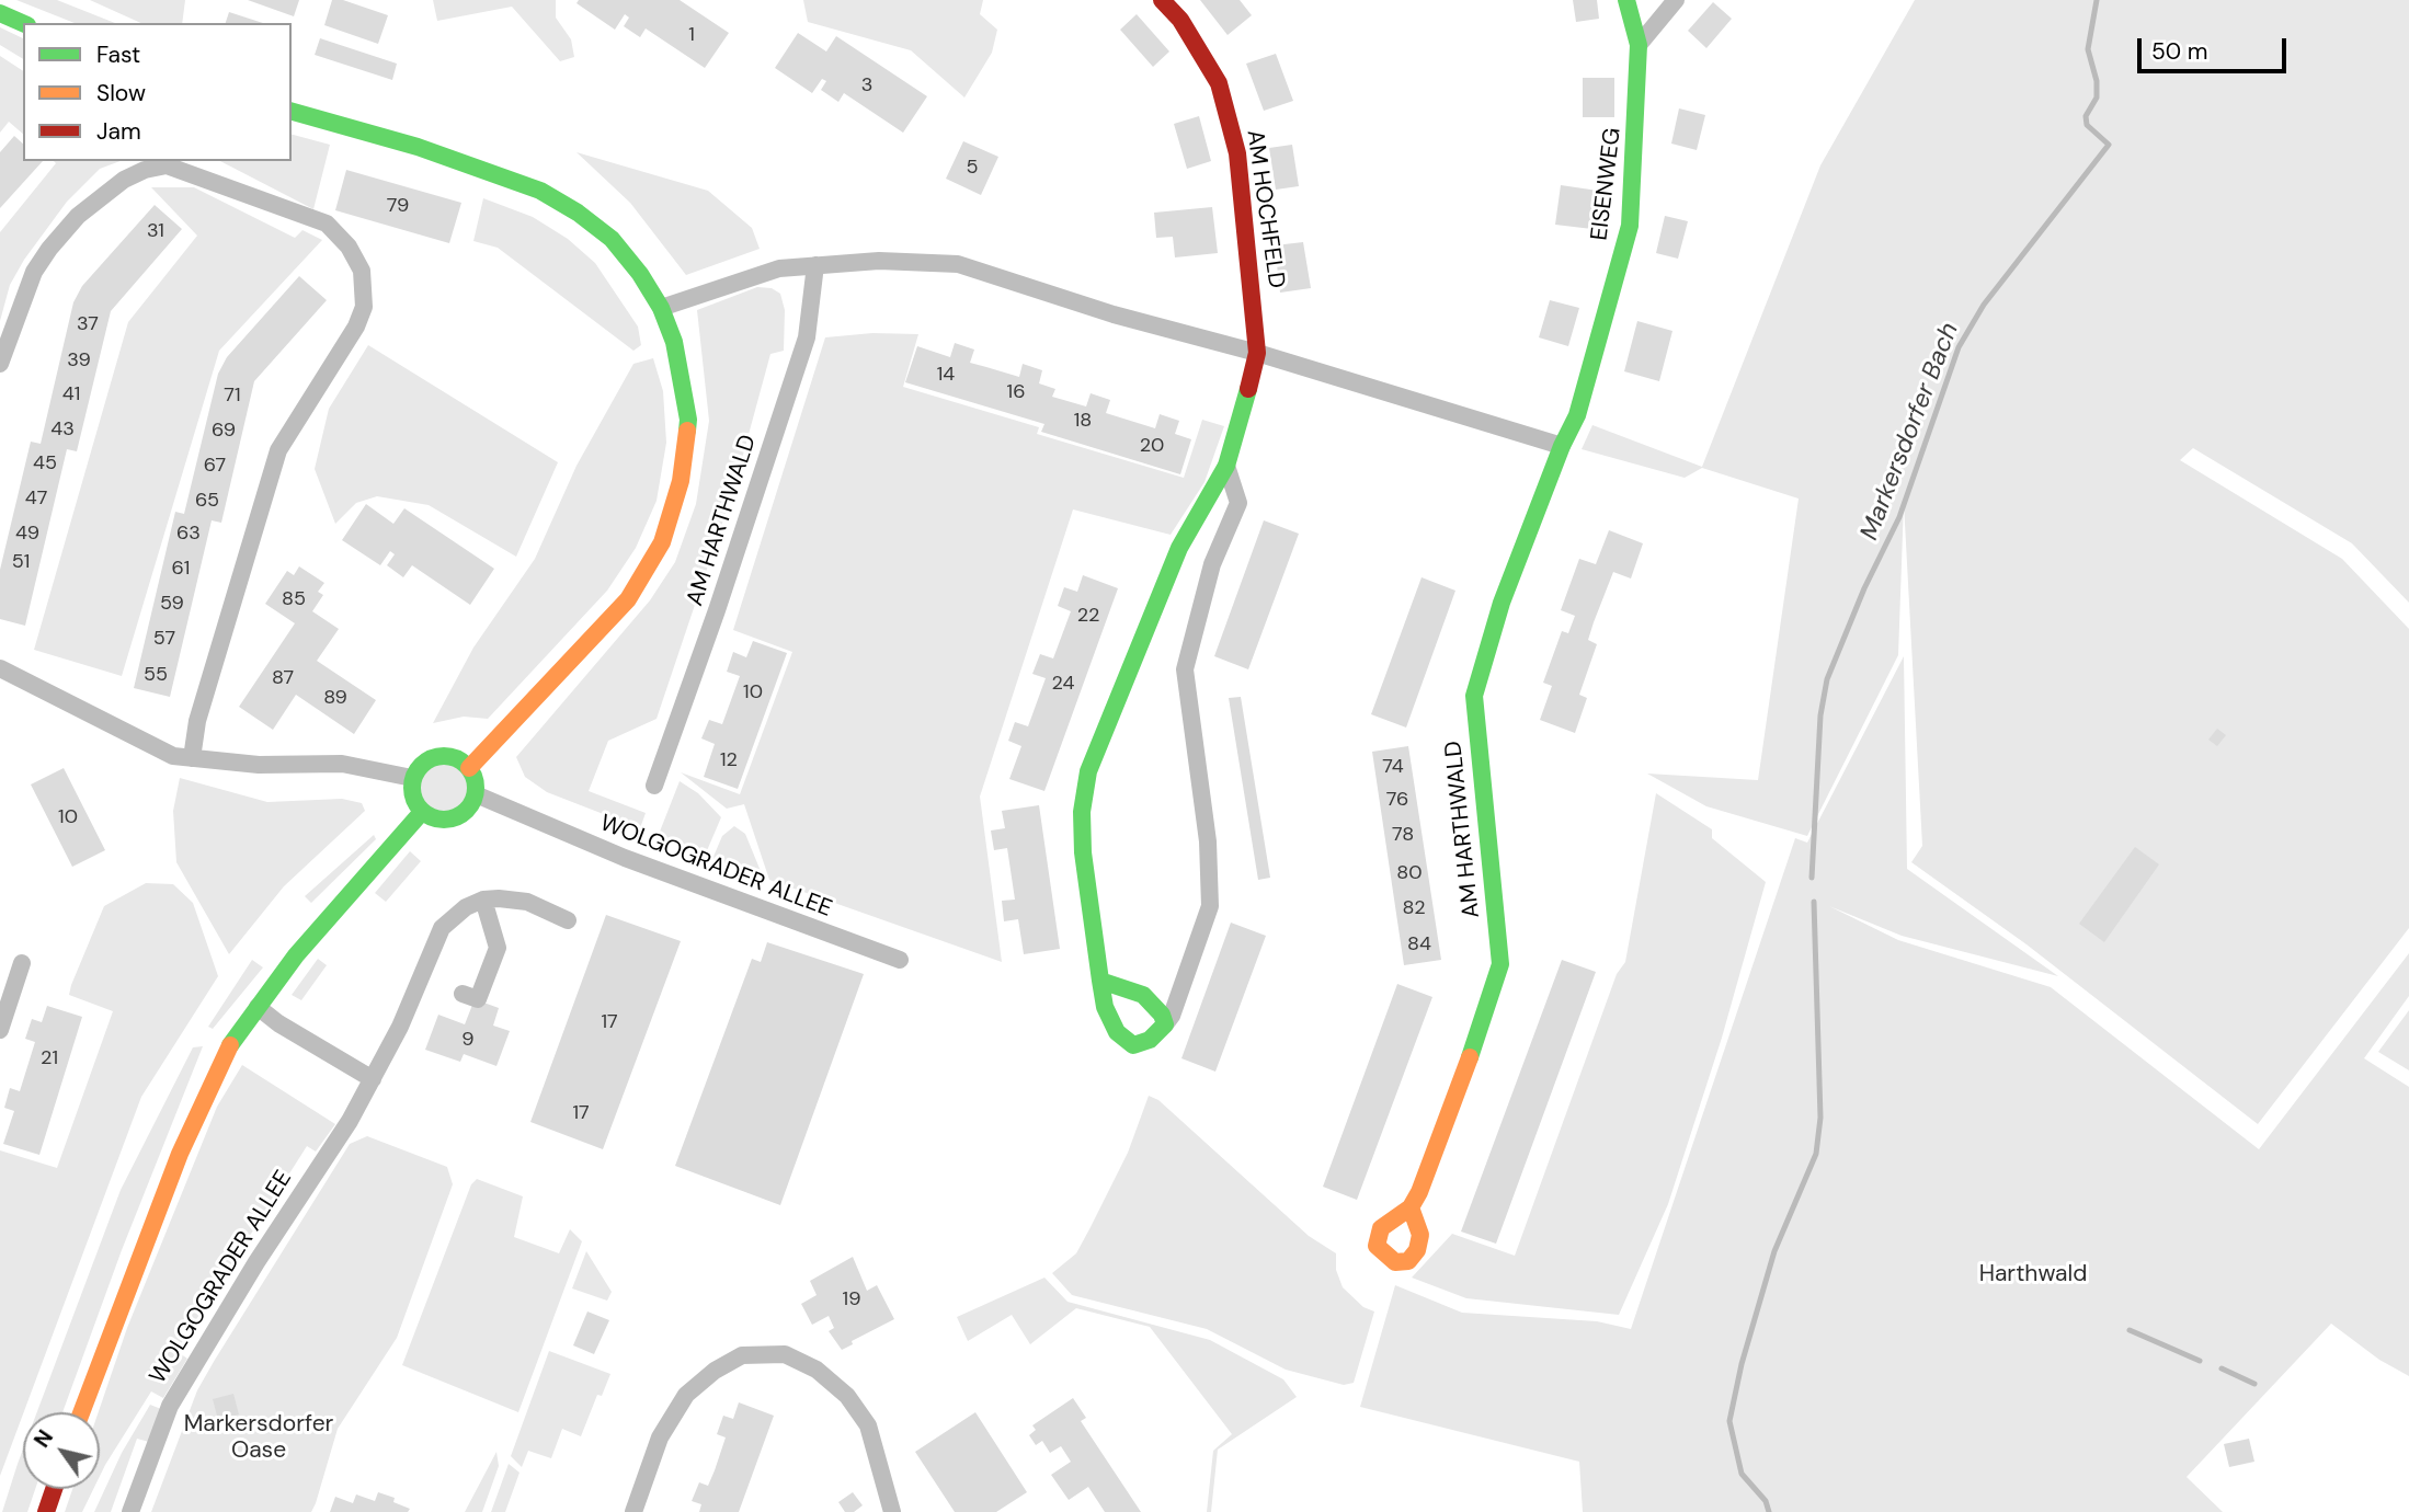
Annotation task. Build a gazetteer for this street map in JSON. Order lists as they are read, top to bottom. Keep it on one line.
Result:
{"streets":{"street":["EISENWEG","AM HOCHFELD","AM HARTHWALD","WOLGOGRADER ALLEE"]},"crossings":[["EISENWEG","AM HARTHWALD"]],"water":["Markersdorfer Bach"],"parks":["Harthwald","Markersdorfer Oase"],"house_numbers":["1","3","5","79","31","37","39","14","16","41","71","18","43","69","20","45","67","47","65","49","63","51","61","85","59","22","57","55","87","24","10","89","12","74","76","10","78","80","82","84","17","9","21","17","19"],"legend":["Fast","Slow","Jam"],"scale_bar":"50 m","north":"top left"}
